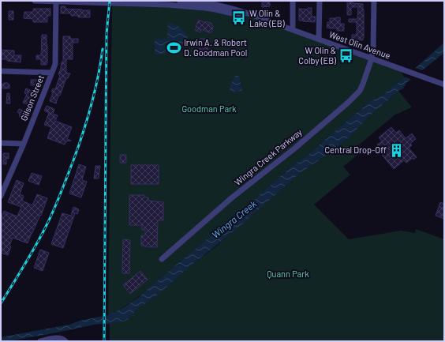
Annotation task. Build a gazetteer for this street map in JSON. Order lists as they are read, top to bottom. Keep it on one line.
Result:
{"streets":{"street":["West Olin Avenue","Gilson Street","Wingra Creek Parkway"]},"crossings":[["West Olin Avenue","Gilson Street"],["West Olin Avenue","Wingra Creek Parkway"]],"water":["Wingra Creek"],"parks":["Goodman Park","Quann Park"],"places":{"bus stop":["W Olin & Lake (EB)","W Olin & Colby (EB)"],"sports":["Irwin A. & Robert D. Goodman Pool"],"building":["Central Drop-Off"]}}
